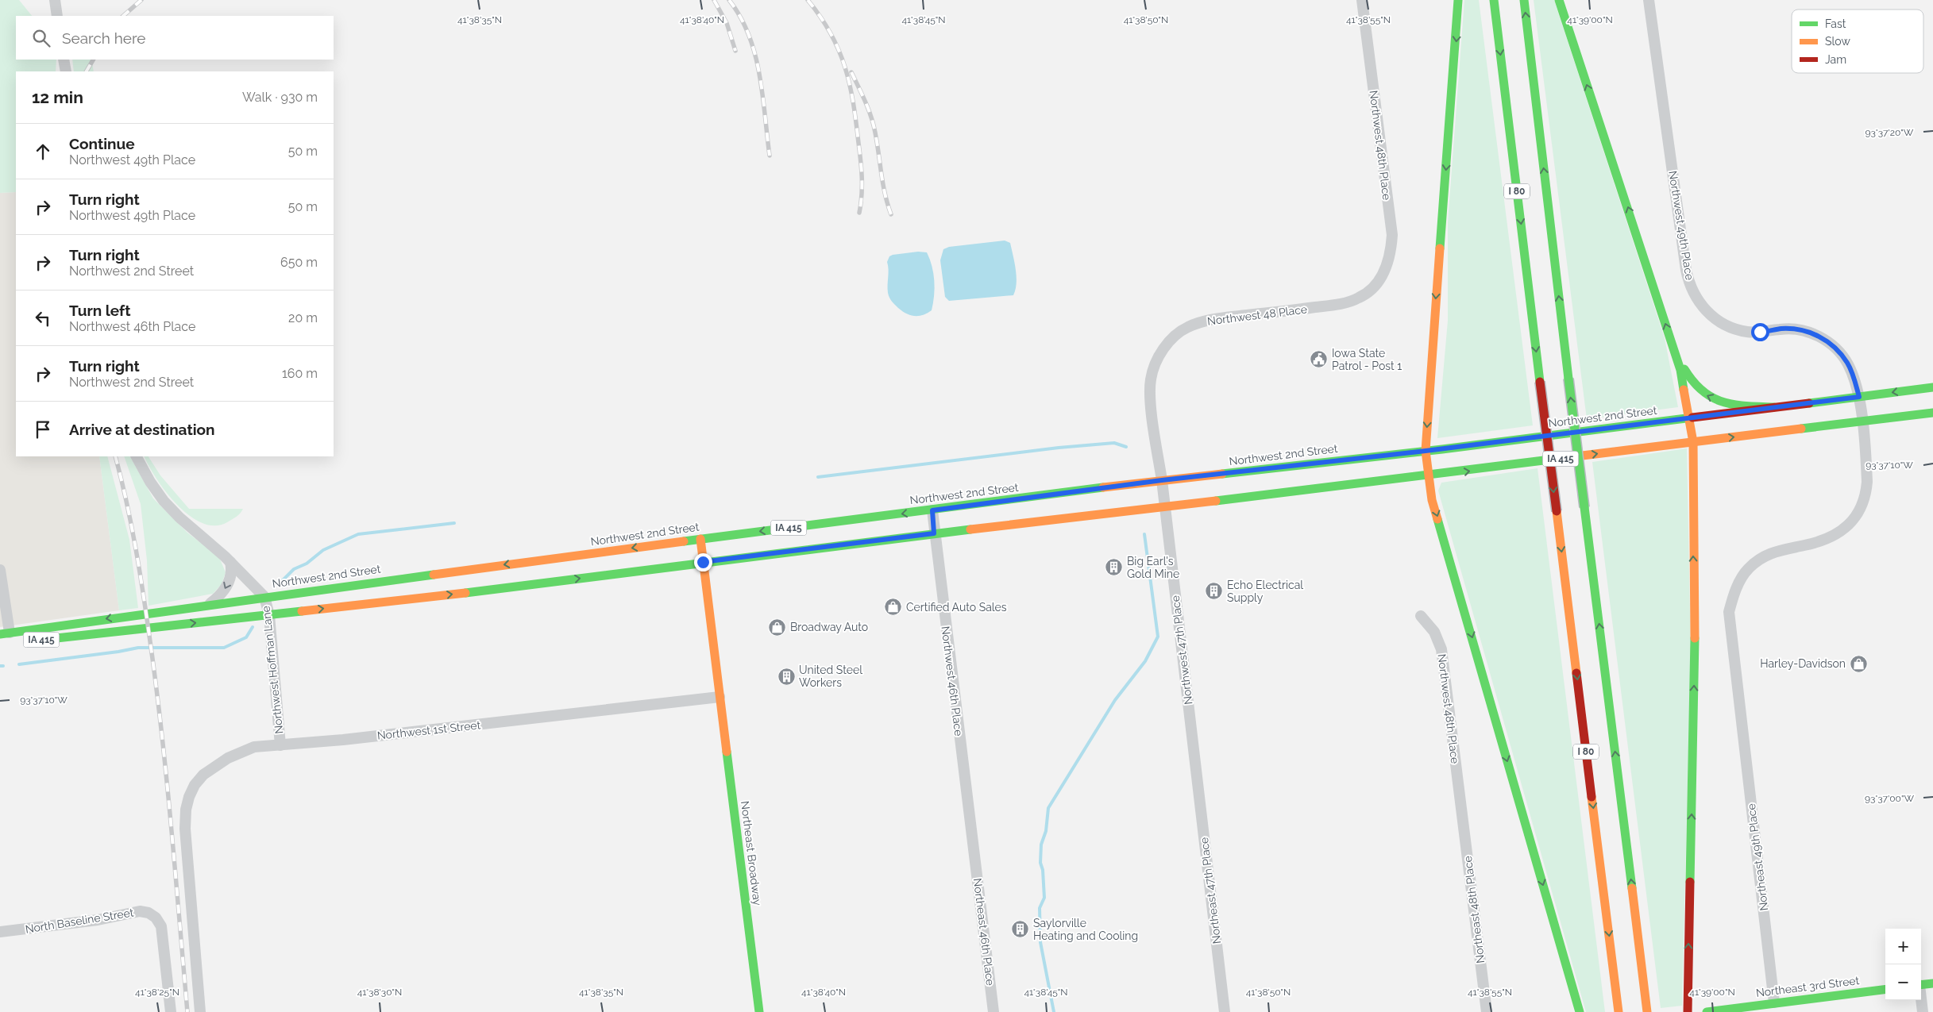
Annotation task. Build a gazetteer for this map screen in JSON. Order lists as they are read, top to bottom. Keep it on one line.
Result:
{"streets":{"main road":["I 80","Northwest 2nd Street","IA 415","Northeast Broadway","Northeast 3rd Street"],"street":["Northwest 48th Place","Northwest 49th Place","Northwest 48 Place","Northwest 47th Place","Northwest Hoffman Lane","Northwest 46th Place","Northwest 1st Street","Northeast 49th Place","Northeast 47th Place","Northeast 48th Place","North Baseline Street","Northeast 46th Place"]},"crossings":[["Northwest 48th Place","Northwest 48 Place"],["Northwest 48th Place","Northeast 48th Place"],["Northwest 49th Place","Northwest 2nd Street"],["Northwest 49th Place","IA 415"],["Northwest 49th Place","Northeast 49th Place"],["Northwest 48 Place","Northwest 2nd Street"],["Northwest 48 Place","IA 415"],["Northwest 48 Place","Northwest 47th Place"],["Northwest 2nd Street","Northwest Hoffman Lane"],["Northwest 2nd Street","Northwest 46th Place"],["Northwest 2nd Street","Northeast Broadway"],["IA 415","Northwest 47th Place"],["IA 415","Northwest Hoffman Lane"],["IA 415","Northwest 46th Place"],["IA 415","Northeast Broadway"],["Northwest 47th Place","Northeast 47th Place"],["Northwest Hoffman Lane","Northwest 1st Street"],["Northwest 46th Place","Northeast 46th Place"],["Northwest 1st Street","Northeast Broadway"],["Northeast 49th Place","Northeast 3rd Street"]],"places":{"public building":["Iowa State Patrol - Post 1"],"building":["Big Earl's Gold Mine","Echo Electrical Supply","United Steel Workers","Saylorville Heating and Cooling"],"shop":["Certified Auto Sales","Broadway Auto","Harley-Davidson"]},"legend":["Fast","Slow","Jam"],"page":{"search":"Search here","heading":["12 min","Walk · 930 m"],"list":[["Continue","Northwest 49th Place","50 m"],["Turn right","Northwest 49th Place","50 m"],["Turn right","Northwest 2nd Street","650 m"],["Turn left","Northwest 46th Place","20 m"],["Turn right","Northwest 2nd Street","160 m"],"Arrive at destination"],"map_buttons":["+","−"]},"coordinates":["41°38'35\"N","41°38'40\"N","41°38'45\"N","41°38'50\"N","41°38'55\"N","41°39'00\"N","93°37'20\"W","93°37'10\"W","93°37'00\"W","41°38'25\"N","41°38'30\"N"]}
